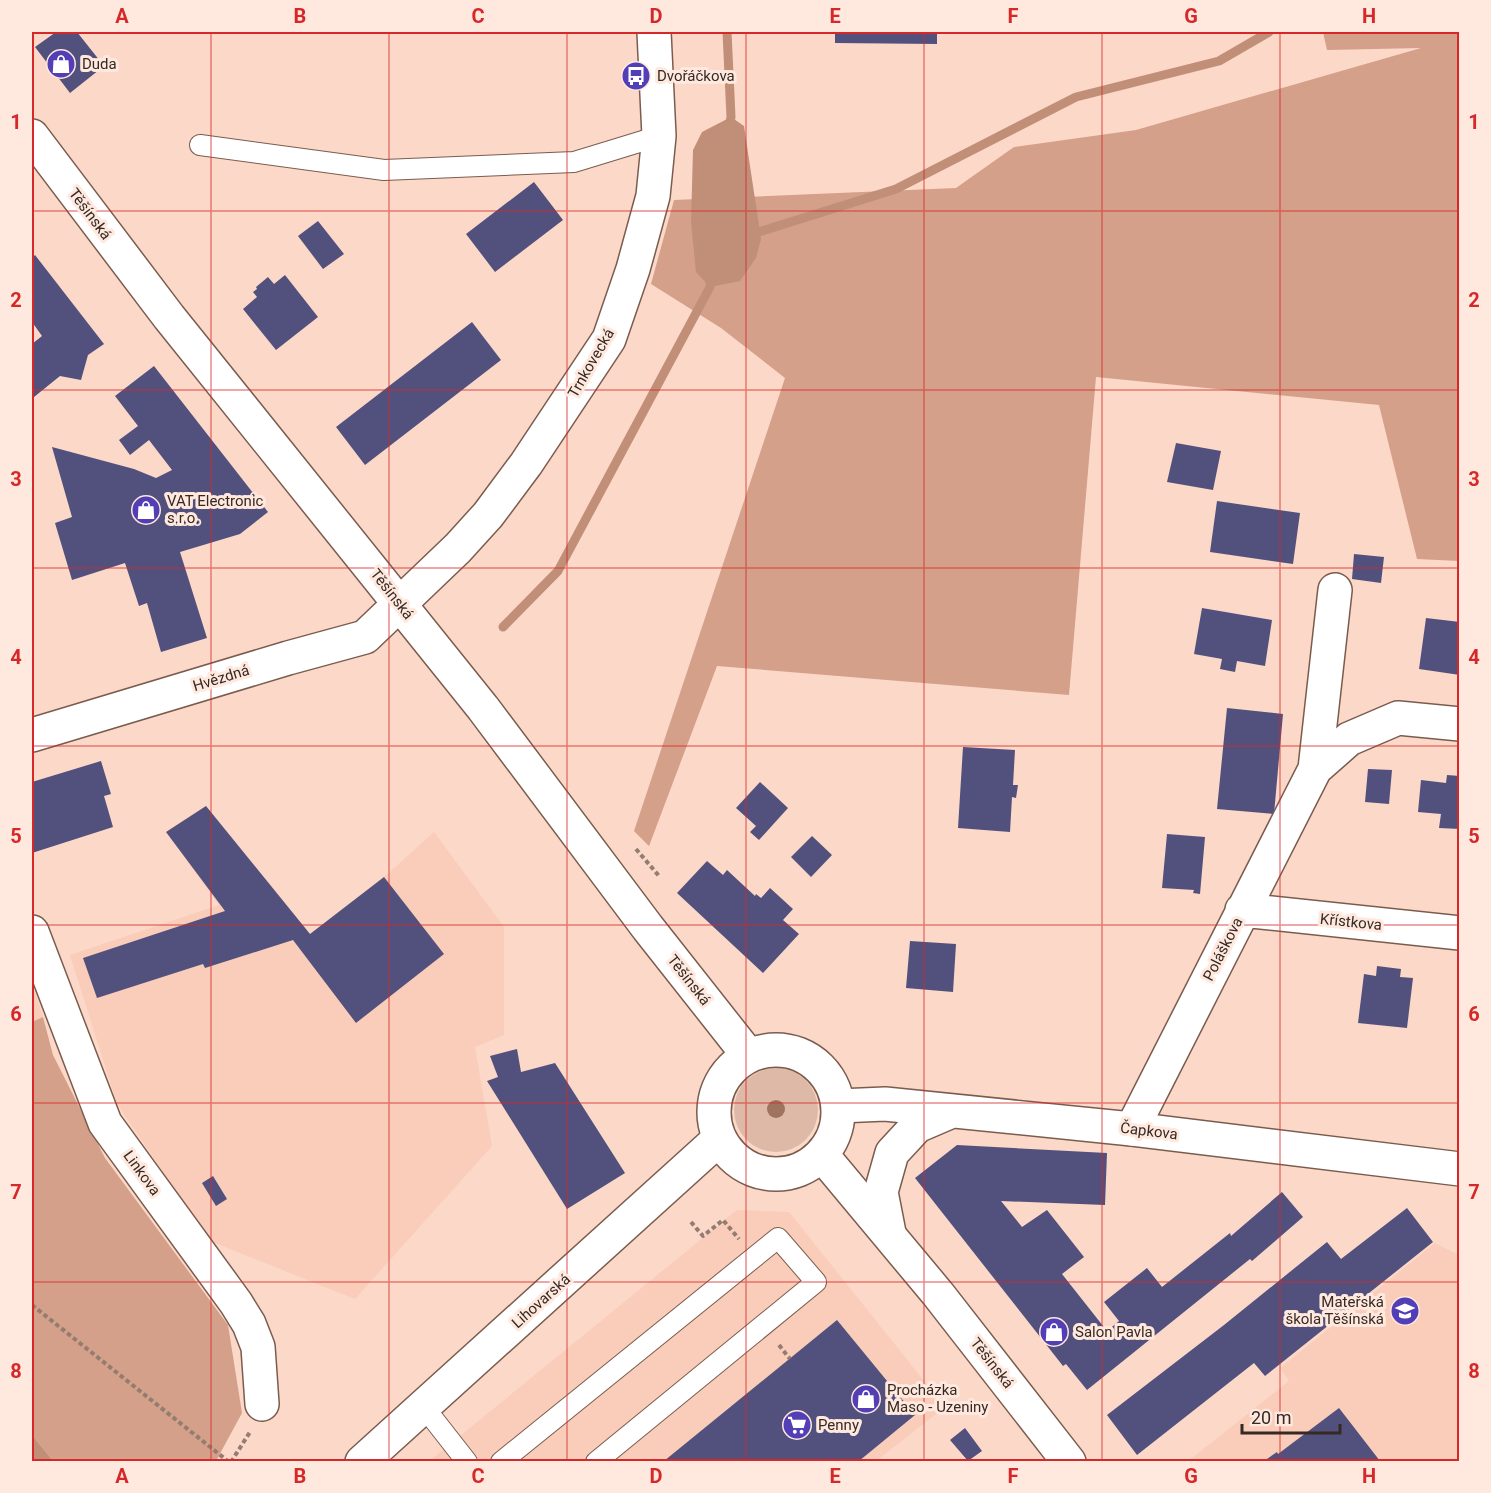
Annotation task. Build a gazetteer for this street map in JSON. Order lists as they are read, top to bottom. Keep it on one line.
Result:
{"streets":{"street":["Těšínská","Trnkovecká","Hvězdná","Křístkova","Poláškova","Čapkova","Linkova","Lihovarská"]},"crossings":[["Těšínská","Trnkovecká"],["Těšínská","Hvězdná"],["Těšínská","Čapkova"],["Těšínská","Lihovarská"],["Trnkovecká","Hvězdná"],["Křístkova","Poláškova"],["Poláškova","Čapkova"],["Čapkova","Lihovarská"]],"places":{"shop":["Duda","VAT Electronic s.r.o.","Salon Pavla","Procházka Maso - Uzeniny"],"bus stop":["Dvořáčkova"],"school or university":["Mateřská škola Těšínská"],"supermarket":["Penny"]},"scale_bar":"20 m","grid":{"columns":["A","B","C","D","E","F","G","H"],"rows":["1","2","3","4","5","6","7","8"]}}
